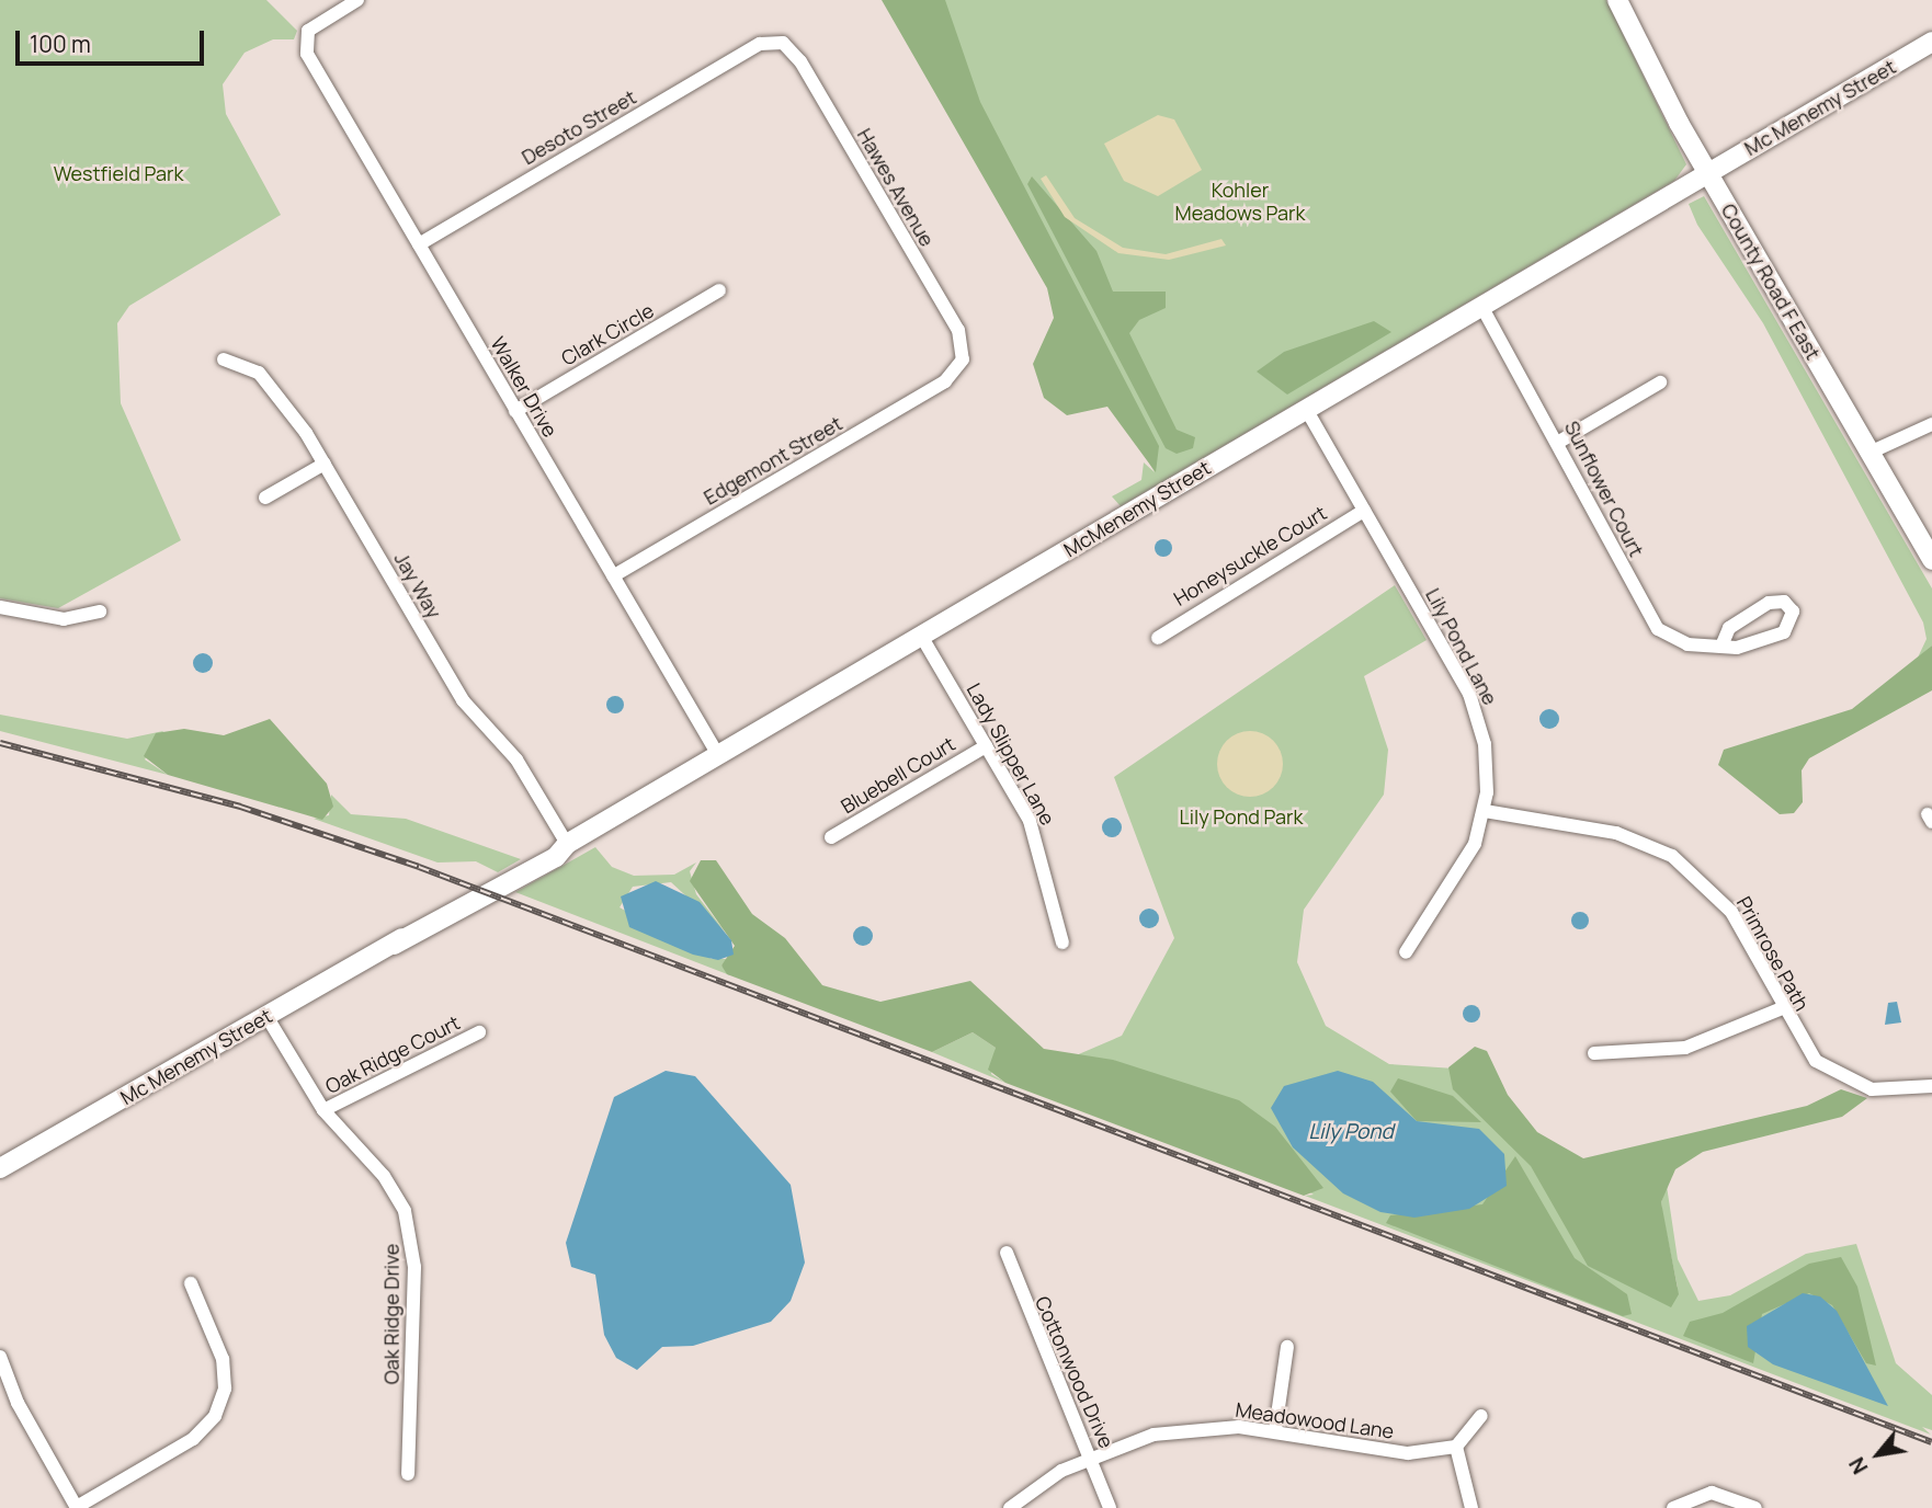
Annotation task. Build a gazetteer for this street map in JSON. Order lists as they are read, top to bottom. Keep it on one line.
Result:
{"streets":{"street":["Mc Menemy Street","Desoto Street","Hawes Avenue","County Road F East","Clark Circle","Walker Drive","Edgemont Street","Sunflower Court","McMenemy Street","Honeysuckle Court","Jay Way","Lily Pond Lane","Lady Slipper Lane","Bluebell Court","Primrose Path","Oak Ridge Court","Oak Ridge Drive","Cottonwood Drive","Meadowood Lane"]},"crossings":[["Mc Menemy Street","County Road F East"],["Mc Menemy Street","McMenemy Street"],["Mc Menemy Street","Oak Ridge Drive"],["Desoto Street","Hawes Avenue"],["Desoto Street","Walker Drive"],["Hawes Avenue","Edgemont Street"],["County Road F East","McMenemy Street"],["Clark Circle","Walker Drive"],["Walker Drive","Edgemont Street"],["Walker Drive","McMenemy Street"],["Sunflower Court","McMenemy Street"],["McMenemy Street","Jay Way"],["McMenemy Street","Lily Pond Lane"],["McMenemy Street","Lady Slipper Lane"],["Honeysuckle Court","Lily Pond Lane"],["Lily Pond Lane","Primrose Path"],["Lady Slipper Lane","Bluebell Court"],["Oak Ridge Court","Oak Ridge Drive"],["Cottonwood Drive","Meadowood Lane"]],"water":["Lily Pond"],"parks":["Westfield Park","Kohler Meadows Park","Lily Pond Park"],"scale_bar":"100 m","north":"bottom left"}
